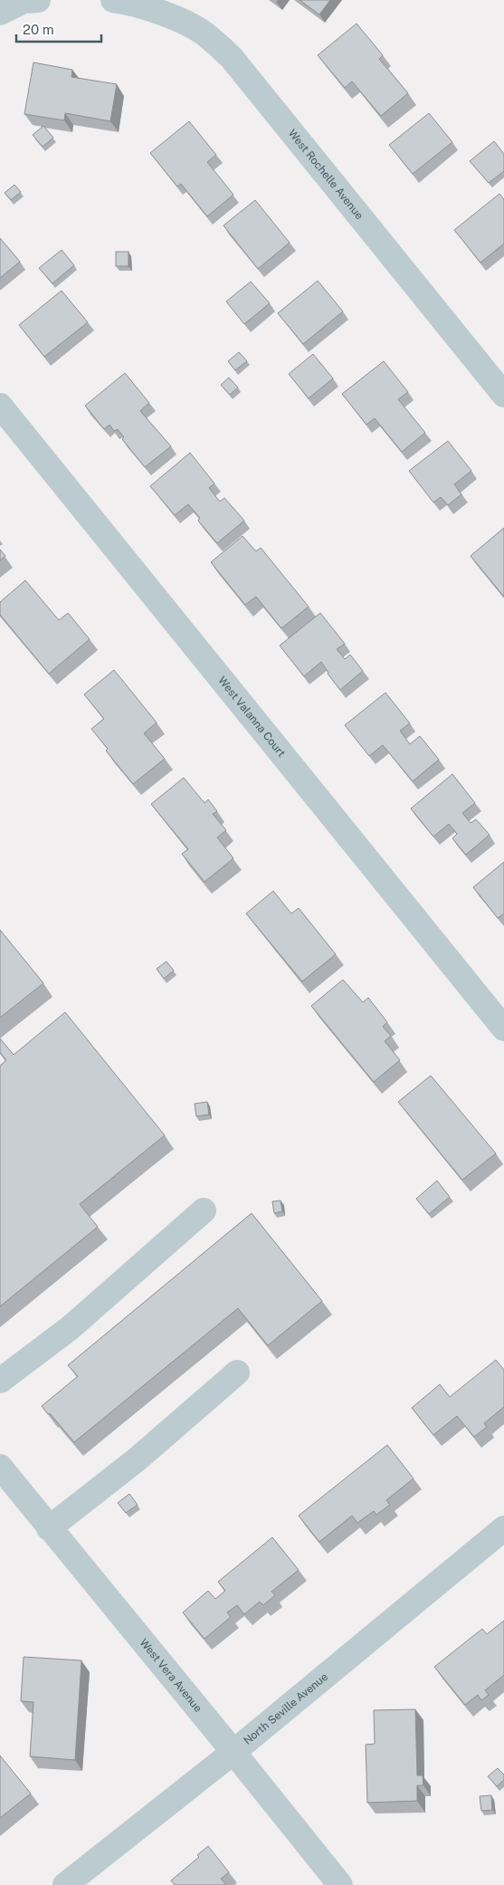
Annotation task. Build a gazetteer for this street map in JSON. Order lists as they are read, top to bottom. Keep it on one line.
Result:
{"streets":{"street":["West Rochelle Avenue","West Valanna Court","West Vera Avenue","North Seville Avenue"]},"crossings":[["West Vera Avenue","North Seville Avenue"]],"scale_bar":"20 m"}
